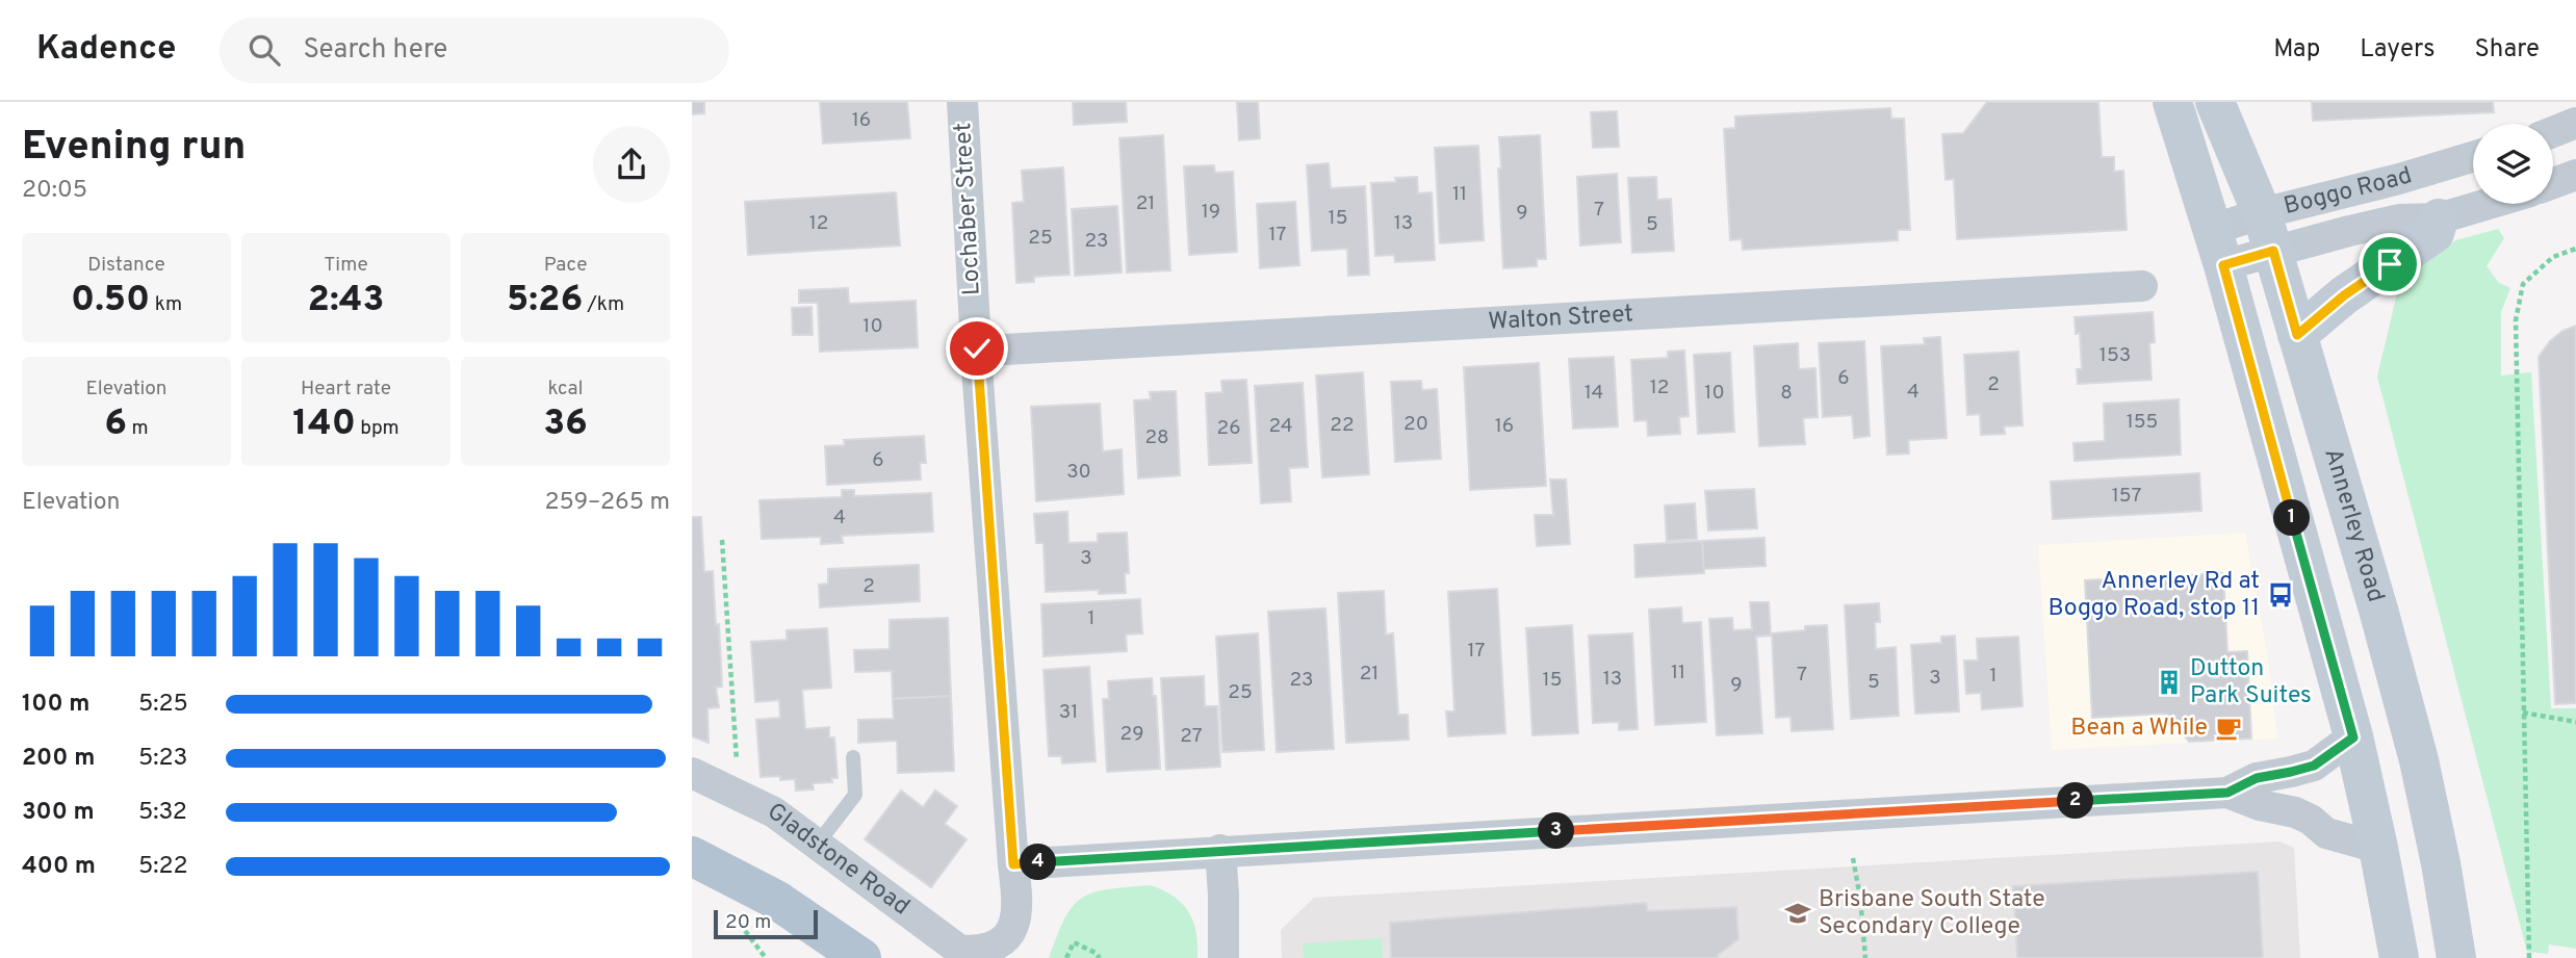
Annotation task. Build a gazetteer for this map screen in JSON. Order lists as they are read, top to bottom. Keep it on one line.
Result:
{"streets":{"main road":["Annerley Road"],"street":["Boggo Road","Lochaber Street","Walton Street","Gladstone Road"]},"crossings":[["Boggo Road","Annerley Road"],["Lochaber Street","Walton Street"],["Lochaber Street","Gladstone Road"]],"places":{"bus stop":["Annerley Rd at Boggo Road, stop 11"],"building":["Dutton Park Suites"],"cafe":["Bean a While"],"school or university":["Brisbane South State Secondary College"]},"house_numbers":["16","11","21","7","19","9","15","12","13","5","17","25","23","10","153","6","2","12","4","14","10","8","155","20","22","24","16","26","28","6","30","157","4","3","2","1","17","11","21","7","1","3","13","23","15","5","9","25","31","29","27"],"scale_bar":"20 m","page":{"header":"Kadence","search":"Search here","nav":["Map","Layers","Share"],"heading":["Evening run","20:05"],"stats":[["Distance","0.50 km"],["Time","2:43"],["Pace","5:26 /km"],["Elevation","6 m"],["Heart rate","140 bpm"],["kcal","36"]],"chart":["Elevation","259–265 m"],"pins":["1","2","3","4"],"list":[{"name":"100 m","note":"5:25"},{"name":"200 m","note":"5:23"},{"name":"300 m","note":"5:32"},{"name":"400 m","note":"5:22"}],"scale":"20 m"}}
